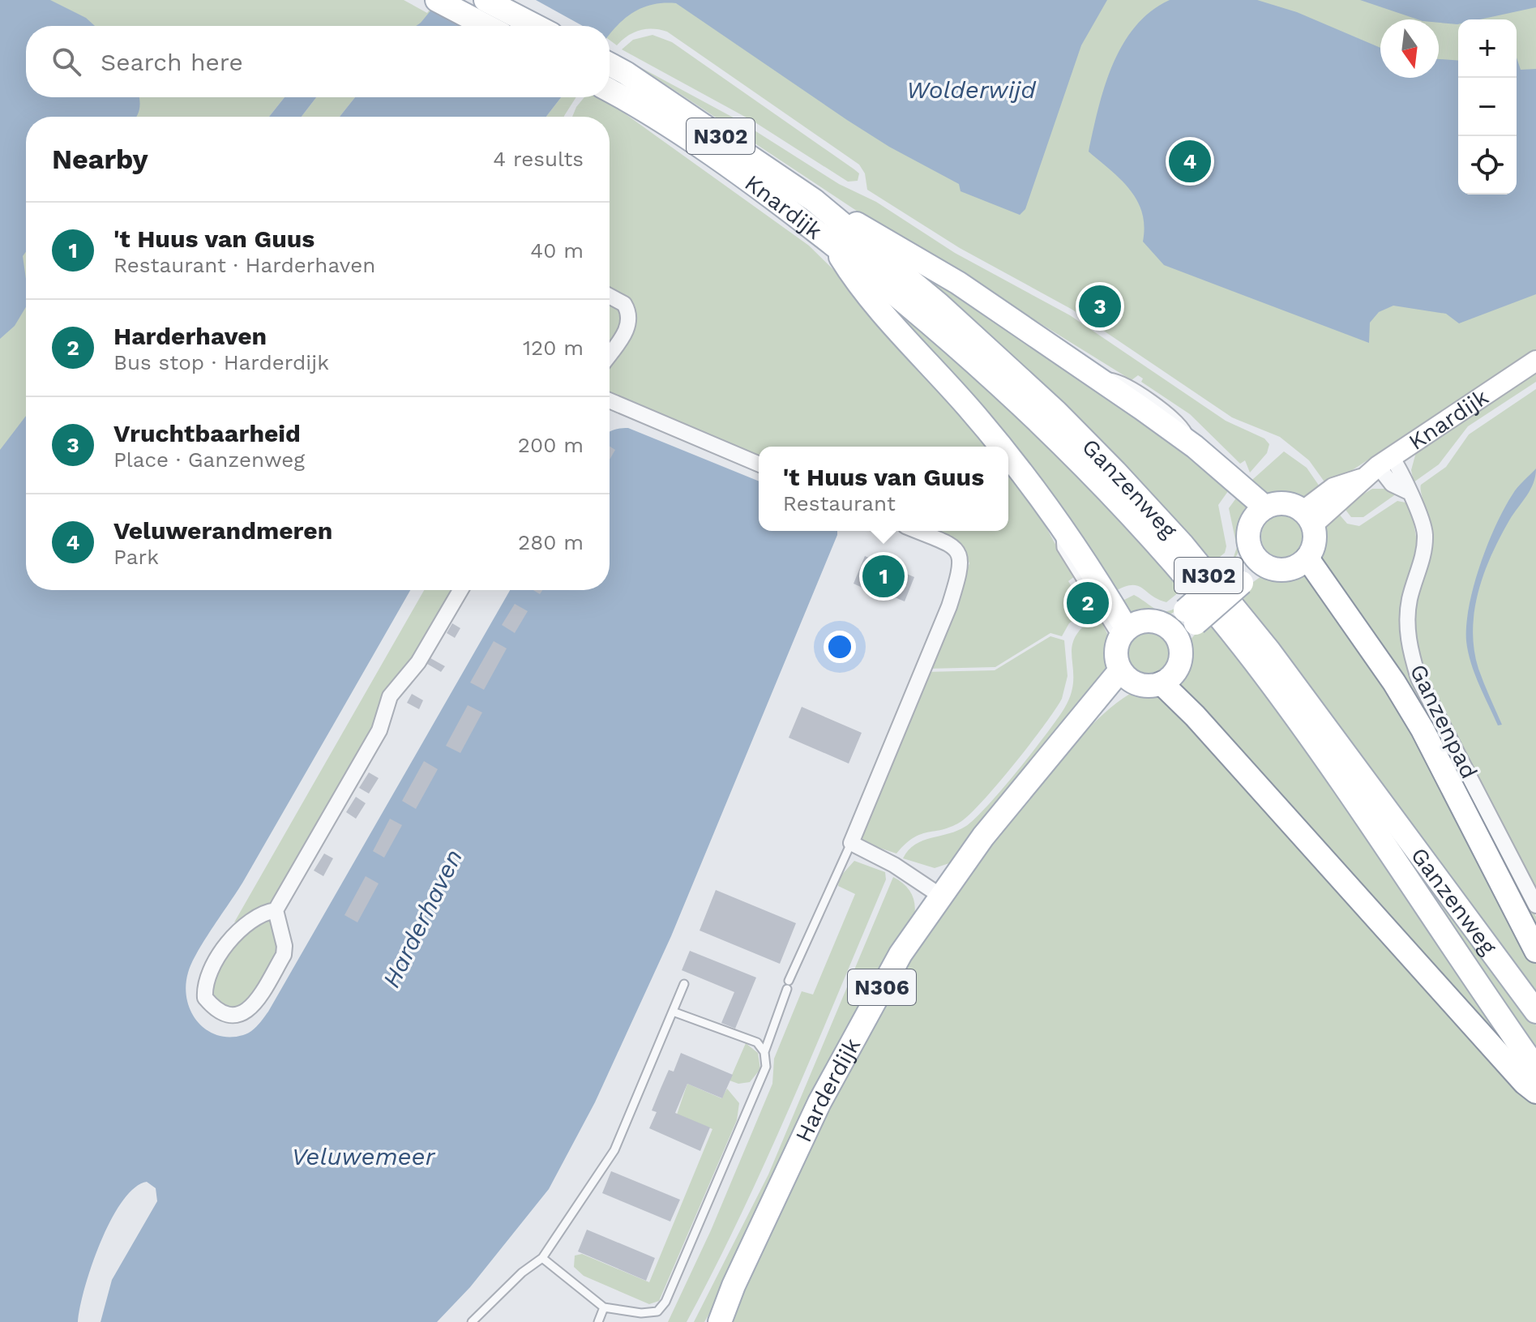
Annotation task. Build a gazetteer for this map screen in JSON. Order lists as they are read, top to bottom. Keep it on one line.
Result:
{"streets":{"main road":["N302","Knardijk","Ganzenweg","N306","Harderdijk"],"street":["Ganzenpad"]},"crossings":[["N302","Knardijk"],["N302","Ganzenweg"],["N302","Harderdijk"],["Knardijk","Ganzenweg"],["Knardijk","Ganzenpad"]],"water":["Wolderwijd","Harderhaven","Veluwemeer"],"north":"bottom","page":{"map_buttons":["+","−"],"search":"Search here","heading":["Nearby","4 results"],"pins":["4","3","1","2"],"list":[{"mark":"1","name":"'t Huus van Guus","note":"Restaurant · Harderhaven","value":"40 m"},{"mark":"2","name":"Harderhaven","note":"Bus stop · Harderdijk","value":"120 m"},{"mark":"3","name":"Vruchtbaarheid","note":"Place · Ganzenweg","value":"200 m"},{"mark":"4","name":"Veluwerandmeren","note":"Park","value":"280 m"}],"popup":["'t Huus van Guus","Restaurant"]}}
